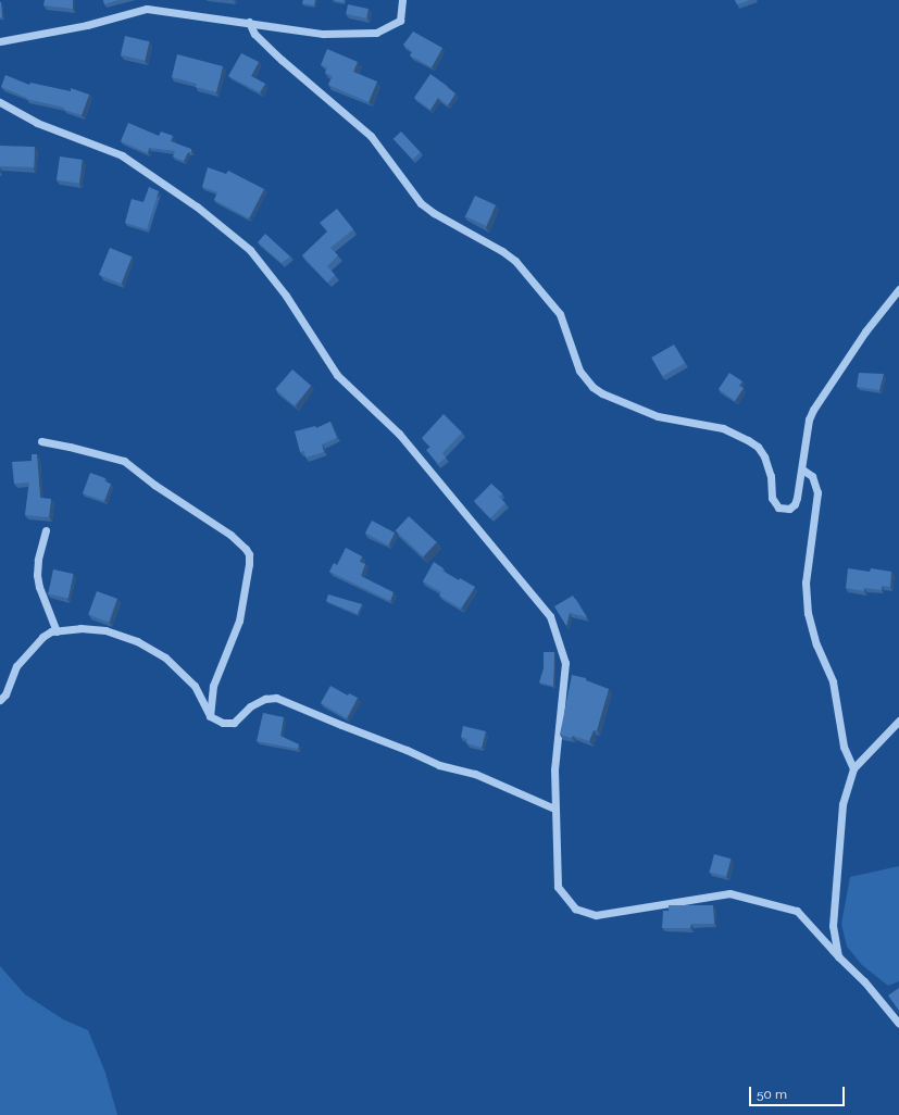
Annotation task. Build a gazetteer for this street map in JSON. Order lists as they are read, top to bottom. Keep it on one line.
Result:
{"scale_bar":"50 m"}
